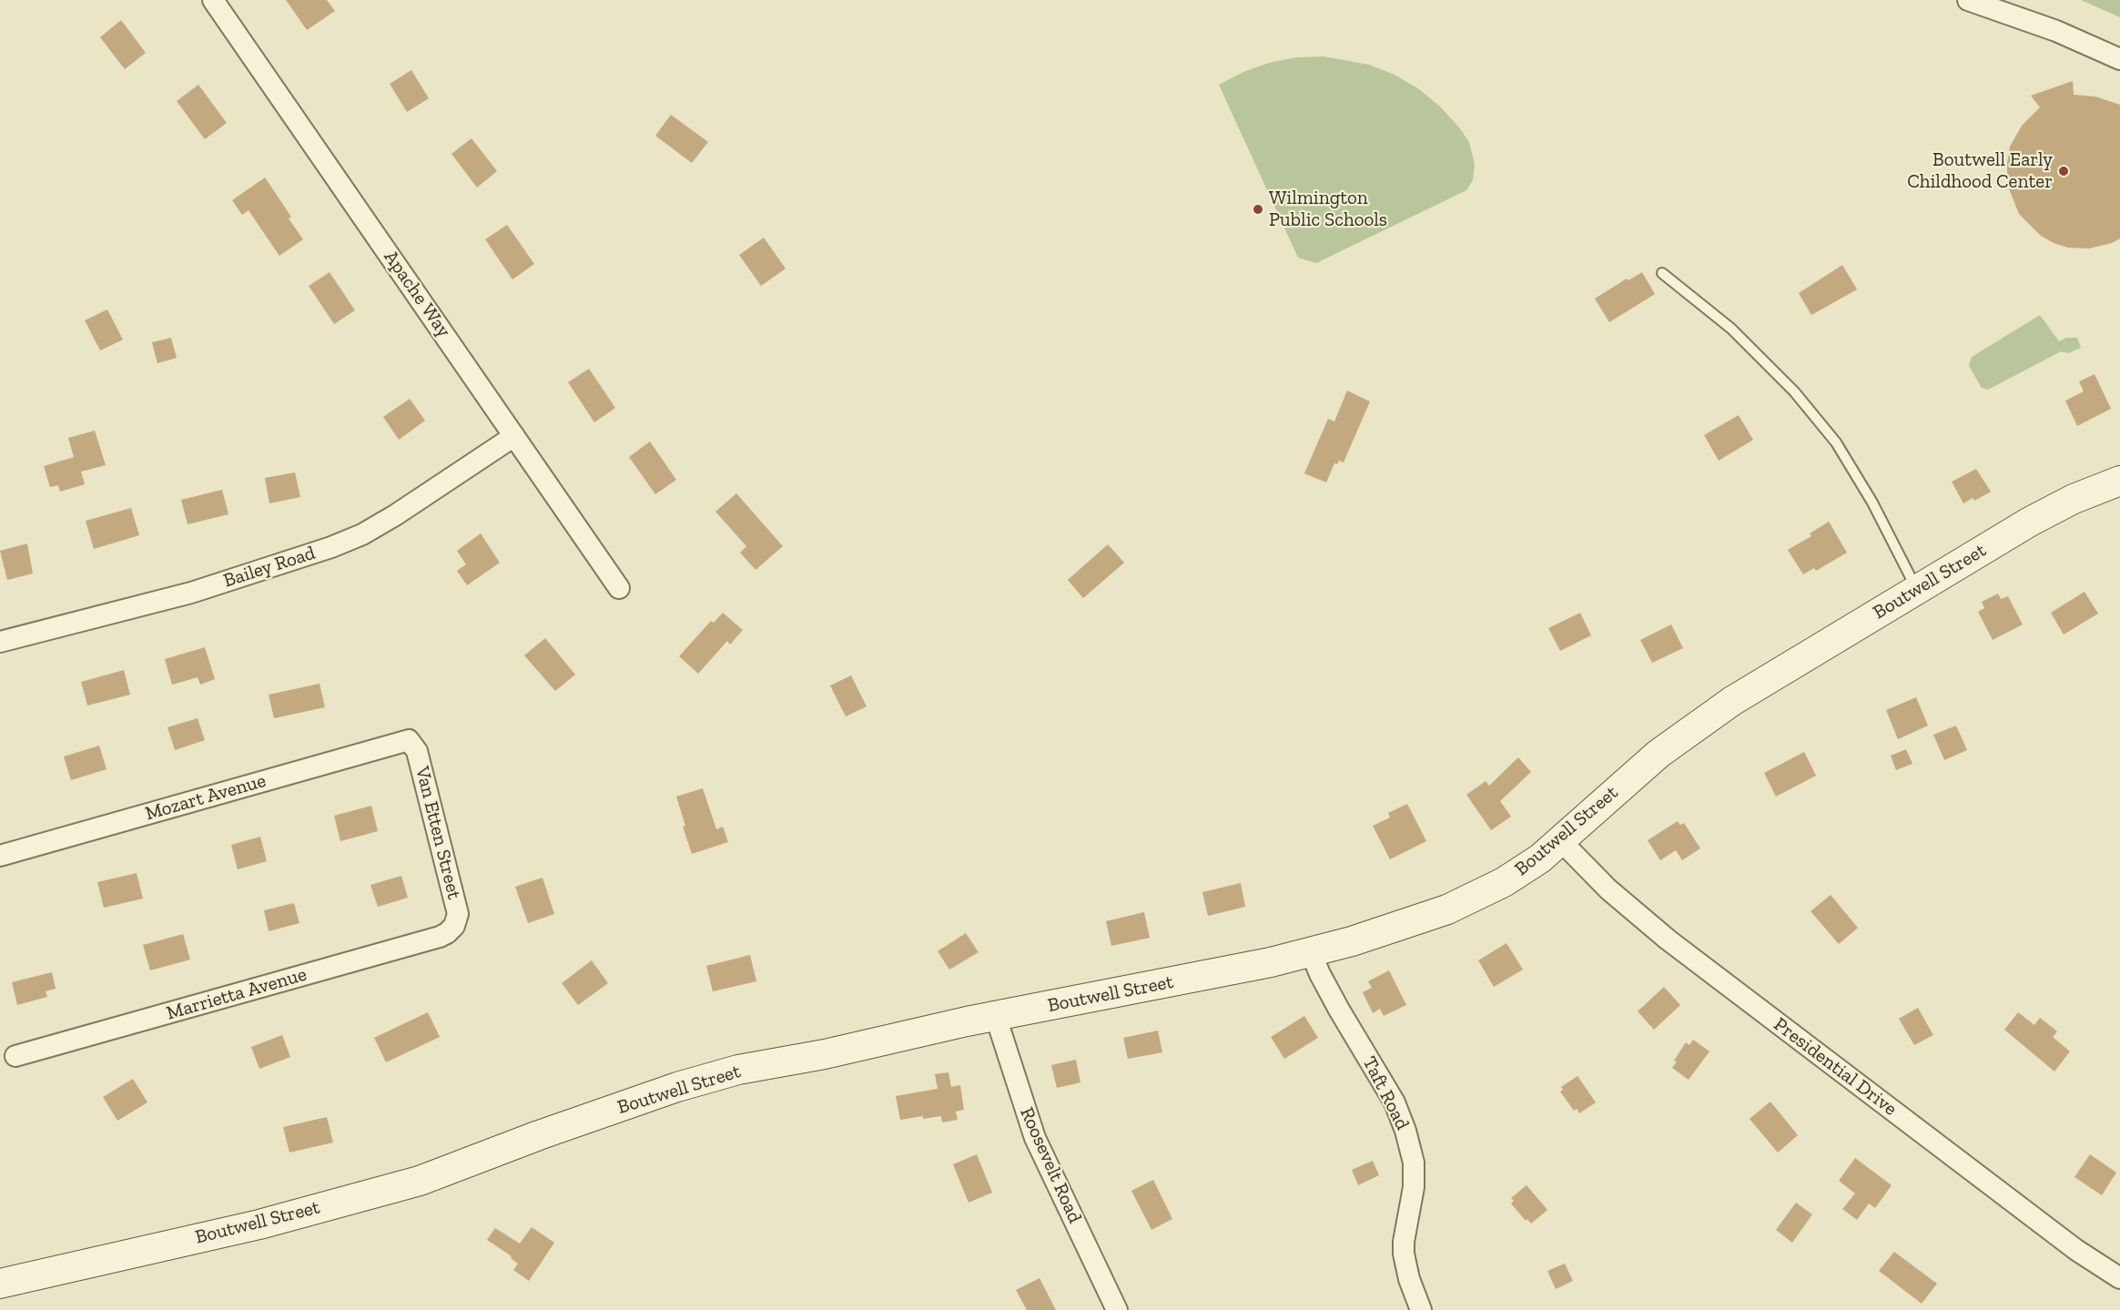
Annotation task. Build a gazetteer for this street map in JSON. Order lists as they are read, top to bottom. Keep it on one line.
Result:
{"streets":{"street":["Apache Way","Bailey Road","Boutwell Street","Mozart Avenue","Van Etten Street","Marrietta Avenue","Presidential Drive","Taft Road","Roosevelt Road"]},"crossings":[["Apache Way","Bailey Road"],["Boutwell Street","Presidential Drive"],["Boutwell Street","Taft Road"],["Boutwell Street","Roosevelt Road"],["Mozart Avenue","Van Etten Street"],["Van Etten Street","Marrietta Avenue"]],"places":["Boutwell Early Childhood Center","Wilmington Public Schools"]}
